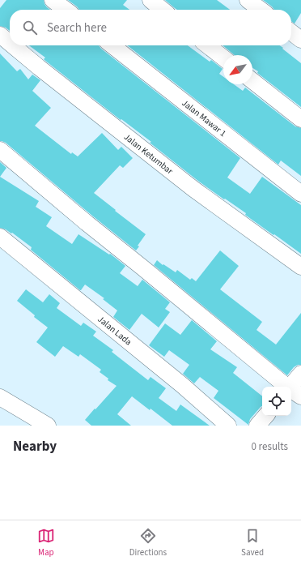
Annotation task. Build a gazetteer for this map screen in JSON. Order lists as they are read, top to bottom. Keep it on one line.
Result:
{"streets":{"street":["Jalan Mawar 1","Jalan Ketumbar","Jalan Lada"]},"north":"bottom left","page":{"search":"Search here","heading":["Nearby","0 results"],"nav":["Map","Directions","Saved"]}}
